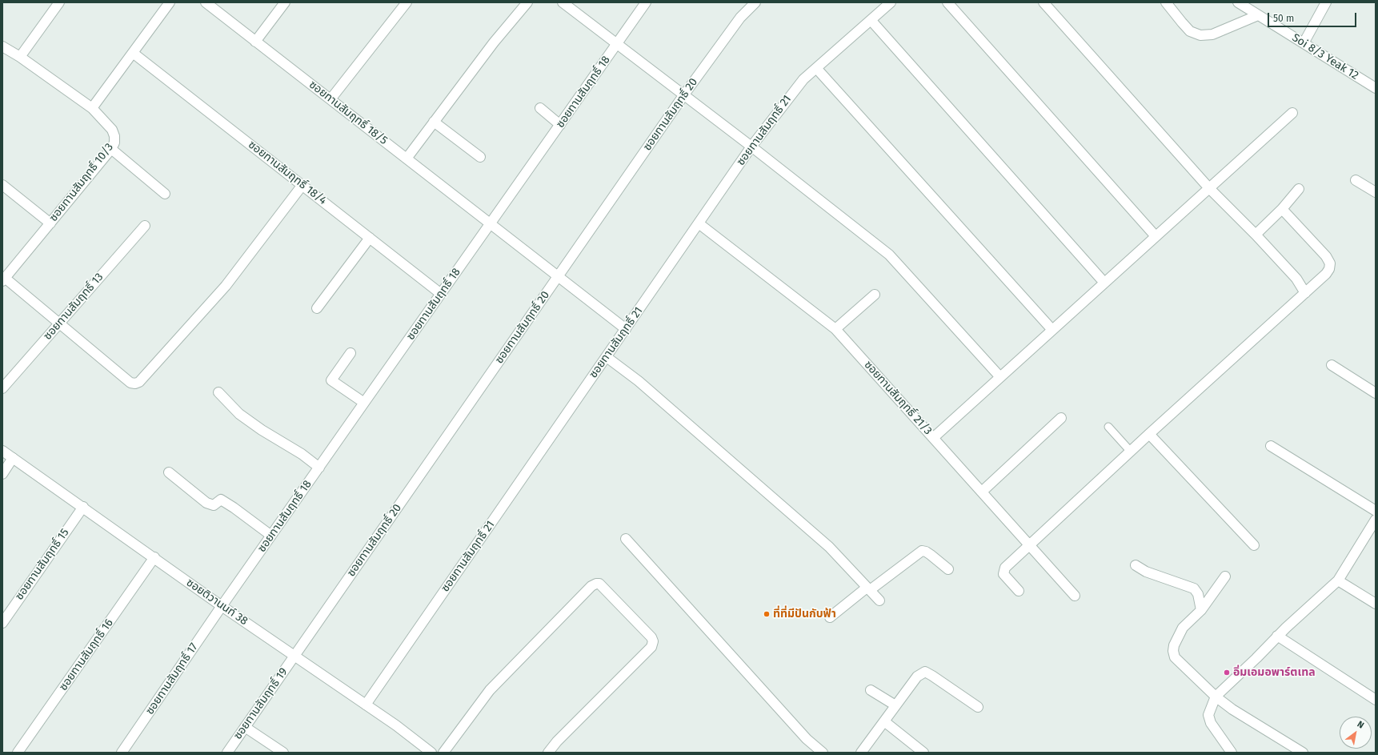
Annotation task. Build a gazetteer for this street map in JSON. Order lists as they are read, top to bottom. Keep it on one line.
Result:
{"streets":{"street":["Soi 8/3 Yeak 12","ซอยทานสัมฤทธิ์ 18","ซอยทานสัมฤทธิ์ 18/5","ซอยทานสัมฤทธิ์ 20","ซอยทานสัมฤทธิ์ 21","ซอยทานสัมฤทธิ์ 18/4","ซอยทานสัมฤทธิ์ 10/3","ซอยทานสัมฤทธิ์ 13","ซอยทานสัมฤทธิ์ 21/3","ซอยทานสัมฤทธิ์ 15","ซอยติวานนท์ 38","ซอยทานสัมฤทธิ์ 16","ซอยทานสัมฤทธิ์ 17","ซอยทานสัมฤทธิ์ 19"]},"crossings":[["ซอยทานสัมฤทธิ์ 18","ซอยทานสัมฤทธิ์ 18/5"],["ซอยทานสัมฤทธิ์ 18","ซอยทานสัมฤทธิ์ 18/4"],["ซอยทานสัมฤทธิ์ 18","ซอยติวานนท์ 38"],["ซอยทานสัมฤทธิ์ 18","ซอยทานสัมฤทธิ์ 17"],["ซอยทานสัมฤทธิ์ 18/5","ซอยทานสัมฤทธิ์ 20"],["ซอยทานสัมฤทธิ์ 18/5","ซอยทานสัมฤทธิ์ 21"],["ซอยทานสัมฤทธิ์ 20","ซอยติวานนท์ 38"],["ซอยทานสัมฤทธิ์ 20","ซอยทานสัมฤทธิ์ 19"],["ซอยทานสัมฤทธิ์ 21","ซอยทานสัมฤทธิ์ 21/3"],["ซอยทานสัมฤทธิ์ 21","ซอยติวานนท์ 38"],["ซอยทานสัมฤทธิ์ 15","ซอยติวานนท์ 38"],["ซอยติวานนท์ 38","ซอยทานสัมฤทธิ์ 16"],["ซอยติวานนท์ 38","ซอยทานสัมฤทธิ์ 17"],["ซอยติวานนท์ 38","ซอยทานสัมฤทธิ์ 19"]],"places":["ที่ที่มีปันกับฟ้า","อิ่มเอมอพาร์ตเทล"],"scale_bar":"50 m","north":"top right"}
